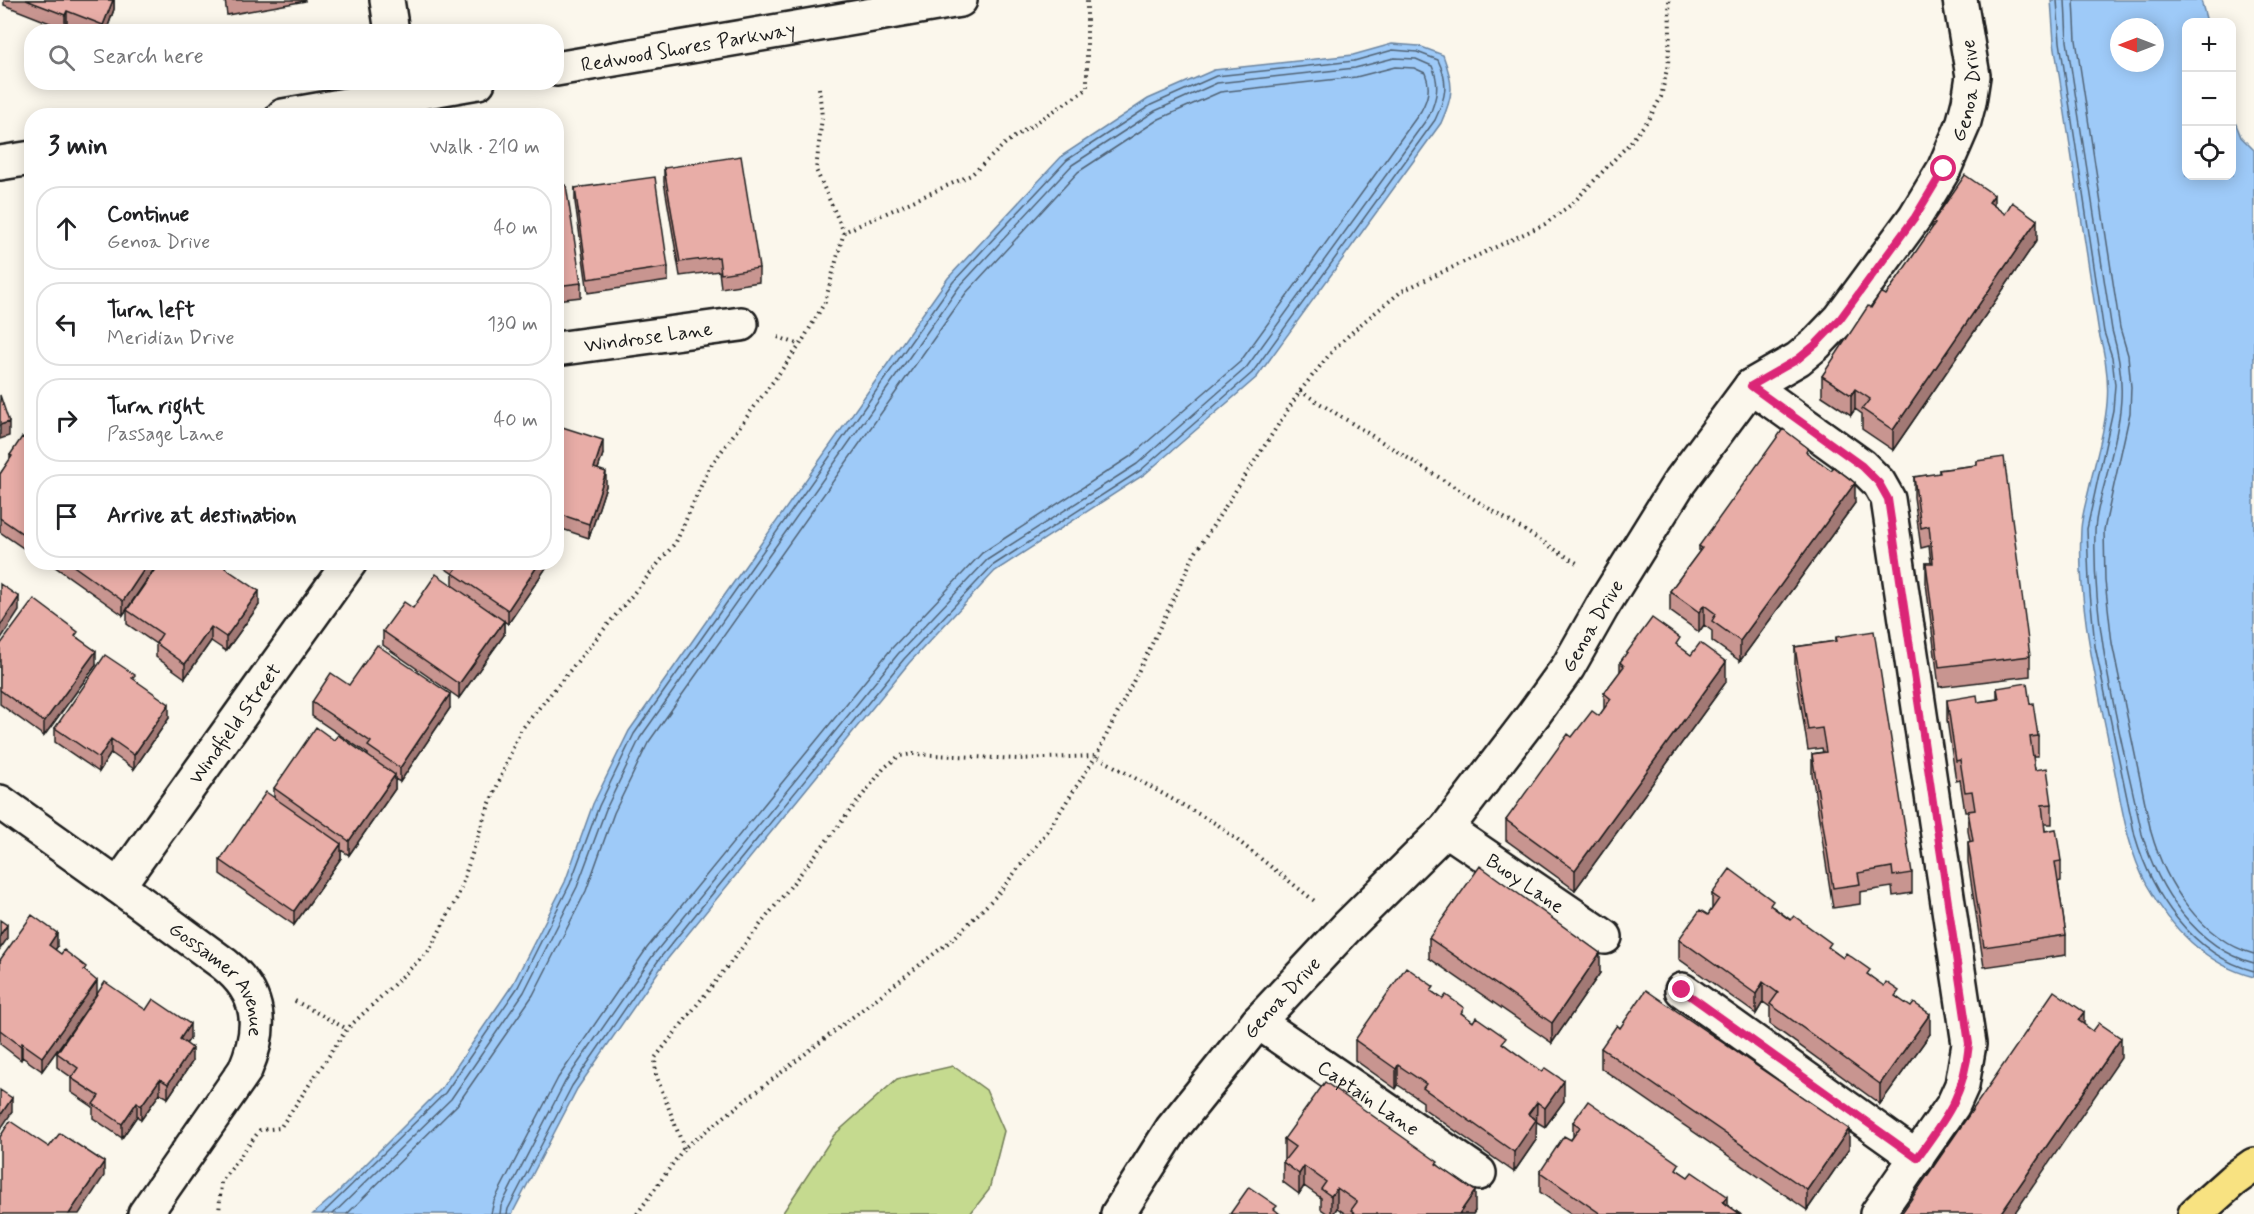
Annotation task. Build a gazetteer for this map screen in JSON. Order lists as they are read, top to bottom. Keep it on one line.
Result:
{"streets":{"street":["Redwood Shores Parkway","Genoa Drive","Windrose Lane","Windfield Street","Buoy Lane","Gossamer Avenue","Captain Lane"]},"crossings":[["Genoa Drive","Buoy Lane"],["Genoa Drive","Captain Lane"],["Windfield Street","Gossamer Avenue"]],"north":"left","page":{"map_buttons":["+","−"],"search":"Search here","heading":["3 min","Walk · 210 m"],"list":[["Continue","Genoa Drive","40 m"],["Turn left","Meridian Drive","130 m"],["Turn right","Passage Lane","40 m"],"Arrive at destination"]}}
